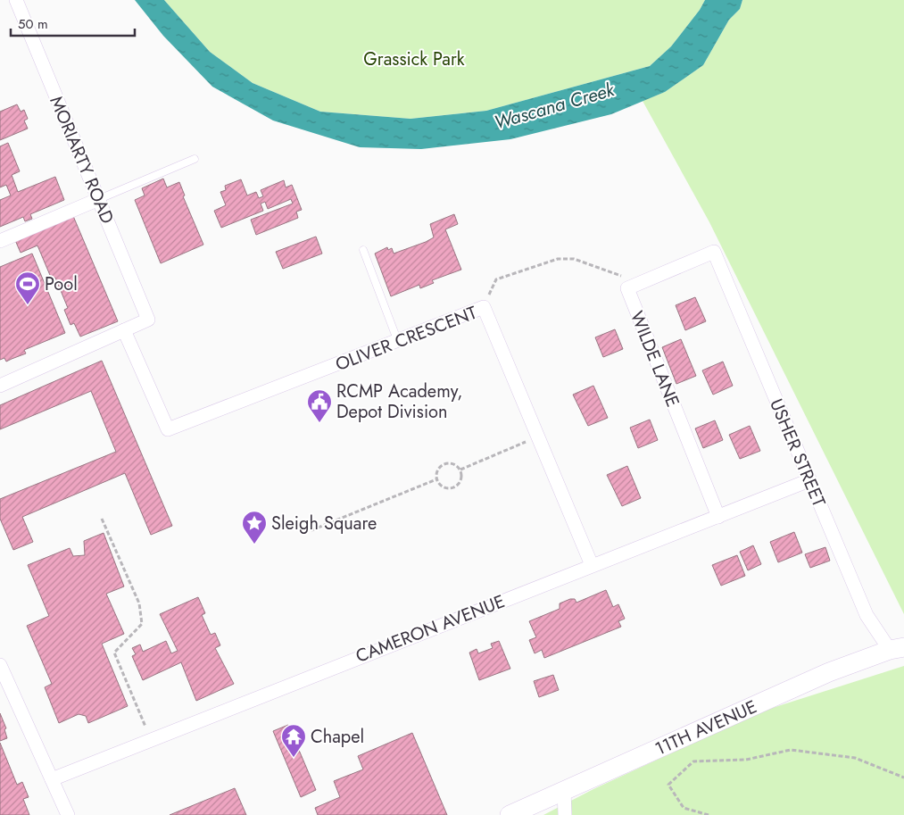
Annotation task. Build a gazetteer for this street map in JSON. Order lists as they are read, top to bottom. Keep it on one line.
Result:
{"streets":{"street":["MORIARTY ROAD","OLIVER CRESCENT","WILDE LANE","USHER STREET","CAMERON AVENUE","11TH AVENUE"]},"crossings":[["MORIARTY ROAD","OLIVER CRESCENT"],["OLIVER CRESCENT","CAMERON AVENUE"],["WILDE LANE","USHER STREET"],["WILDE LANE","CAMERON AVENUE"],["USHER STREET","CAMERON AVENUE"],["USHER STREET","11TH AVENUE"]],"water":["Wascana Creek"],"parks":["Grassick Park"],"places":{"sports":["Pool"],"public building":["RCMP Academy, Depot Division"],"place":["Sleigh Square"],"temple":["Chapel"]},"scale_bar":"50 m"}
